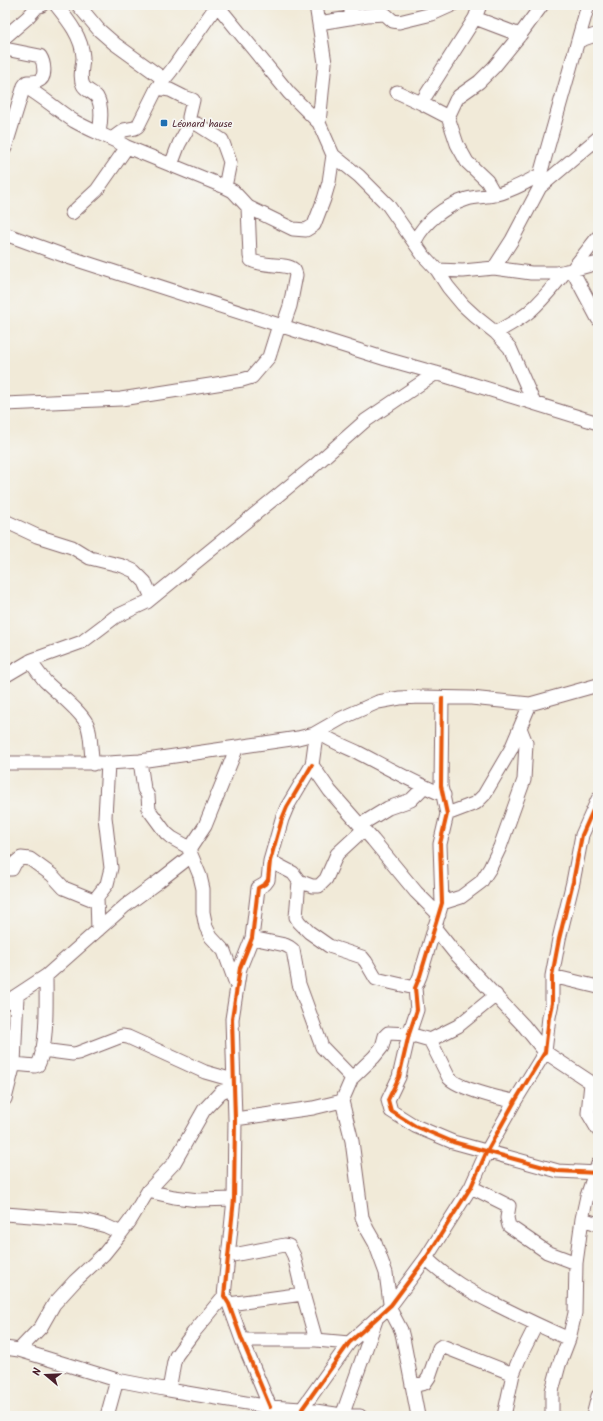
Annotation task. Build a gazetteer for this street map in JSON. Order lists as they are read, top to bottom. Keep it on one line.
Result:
{"places":{"transit":["Léonard hause"]},"north":"left"}
